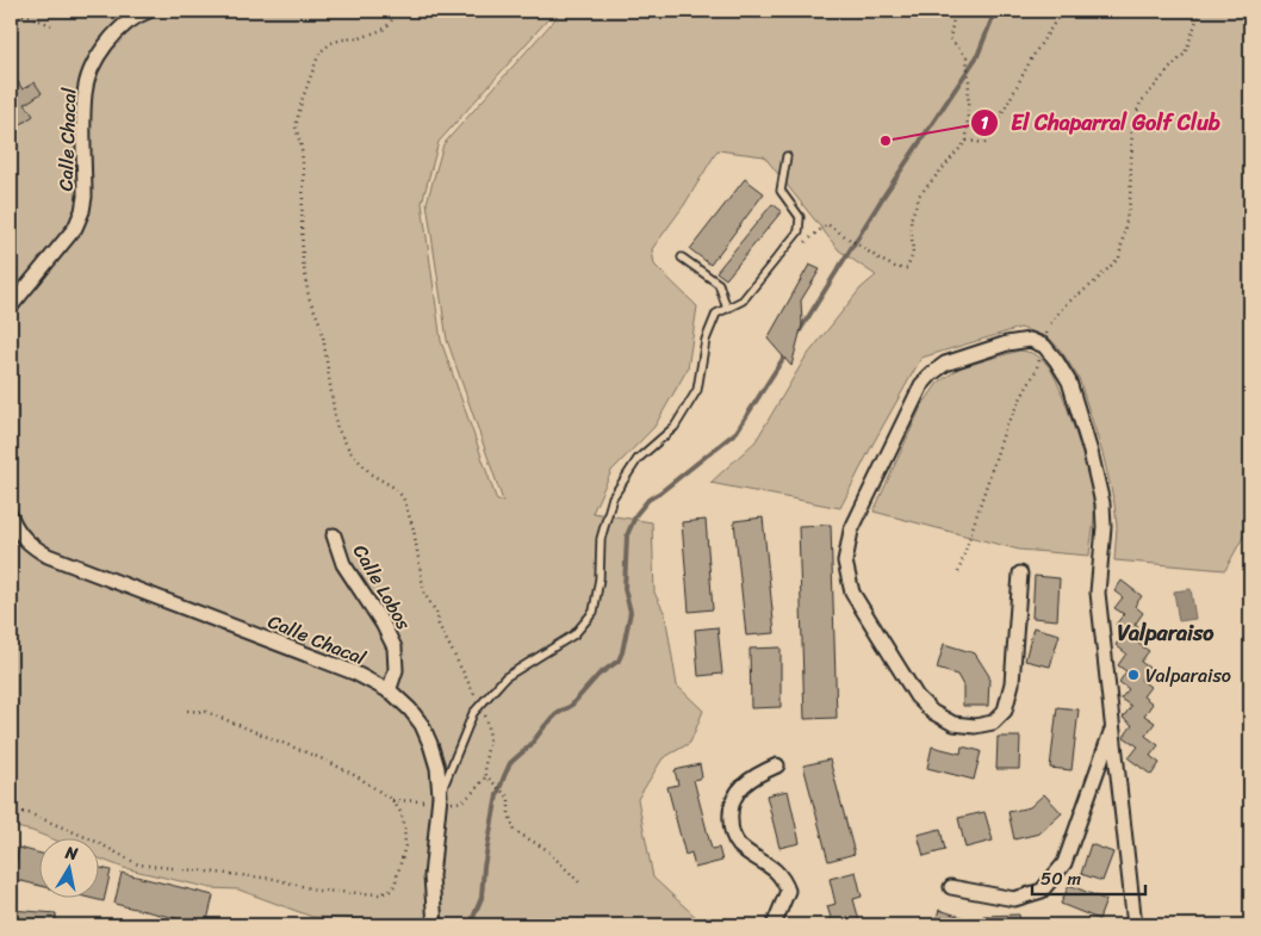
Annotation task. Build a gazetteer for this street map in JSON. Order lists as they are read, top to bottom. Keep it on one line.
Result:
{"streets":{"street":["Calle Chacal","Calle Lobos"]},"crossings":[["Calle Chacal","Calle Lobos"]],"districts":["Valparaiso"],"places":["El Chaparral Golf Club","Valparaiso"],"scale_bar":"50 m","north":"top"}
